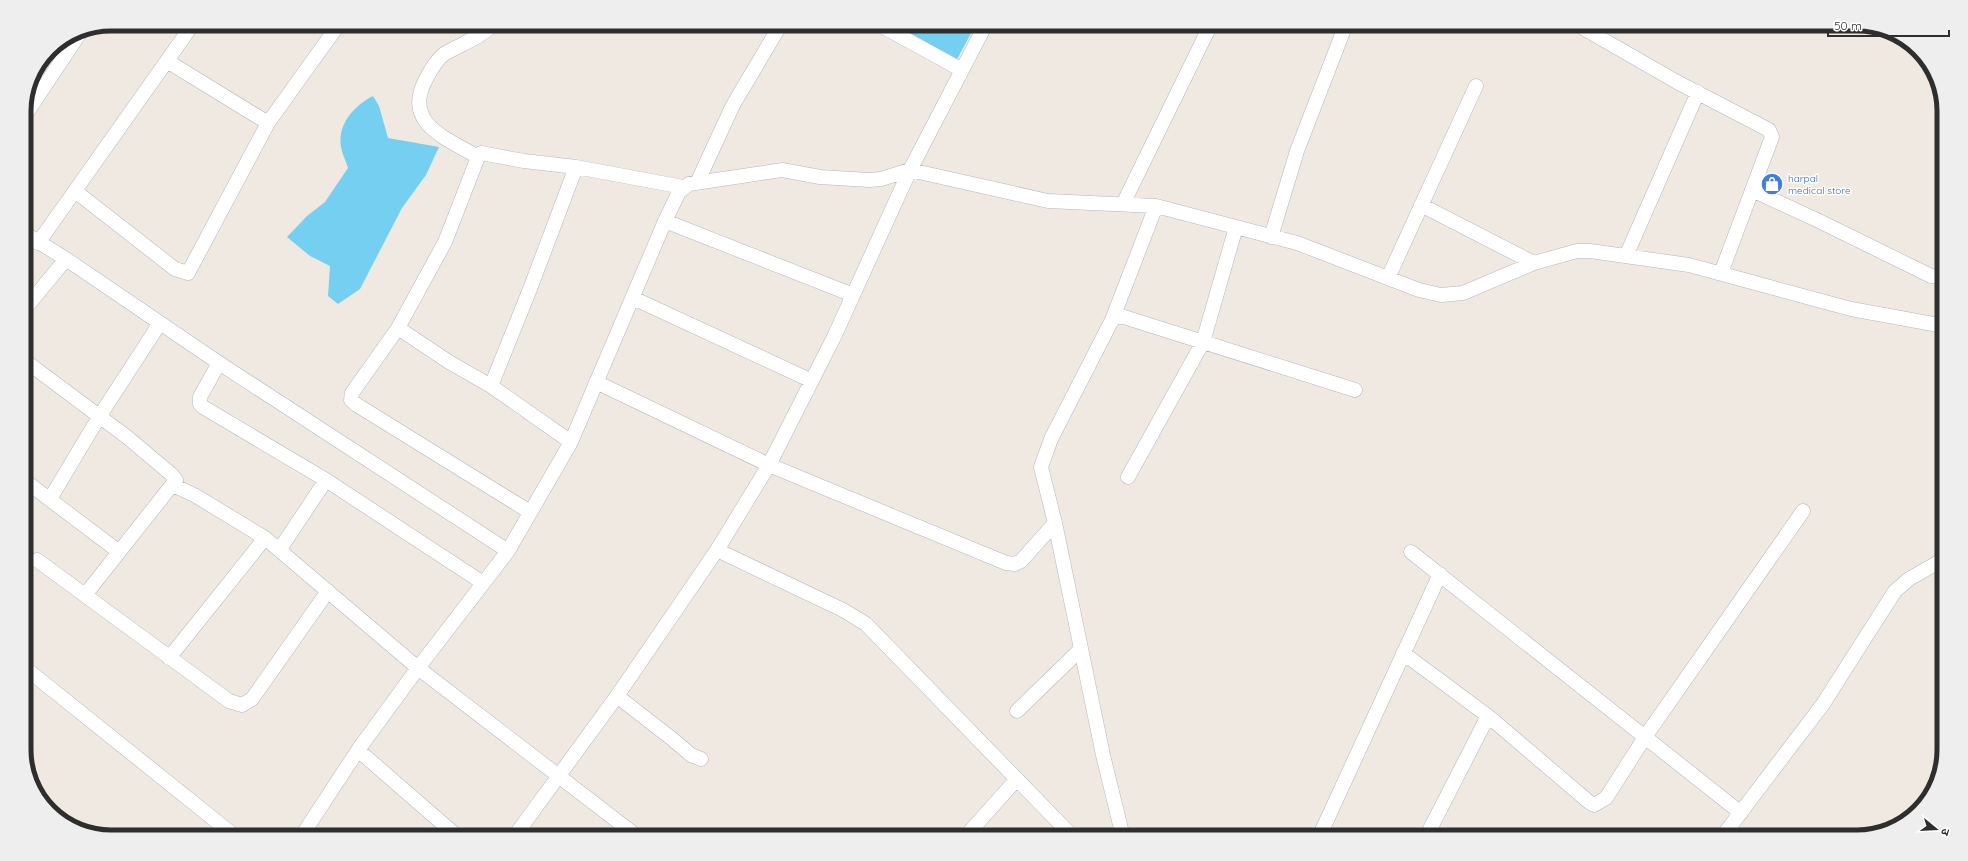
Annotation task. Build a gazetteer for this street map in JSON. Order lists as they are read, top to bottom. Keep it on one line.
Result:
{"places":{"shop":["harpal medical store"]},"scale_bar":"50 m","north":"right"}
